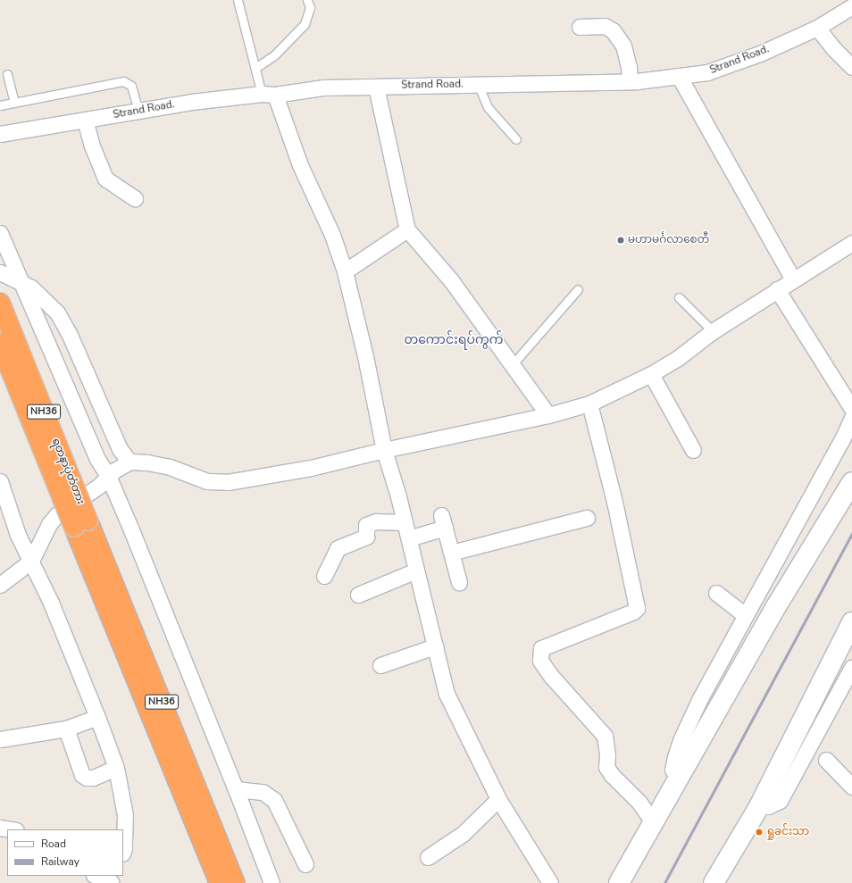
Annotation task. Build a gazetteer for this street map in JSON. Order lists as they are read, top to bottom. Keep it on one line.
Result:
{"streets":{"highway":["NH36","ရတနာပုံတံတား"],"street":["Strand Road."]},"crossings":[["NH36","ရတနာပုံတံတား"]],"districts":["တကောင်းရပ်ကွက်"],"places":["မဟာမင်္ဂလာစေတီ","ရှုခင်းသာ"],"legend":["Road","Railway"]}
